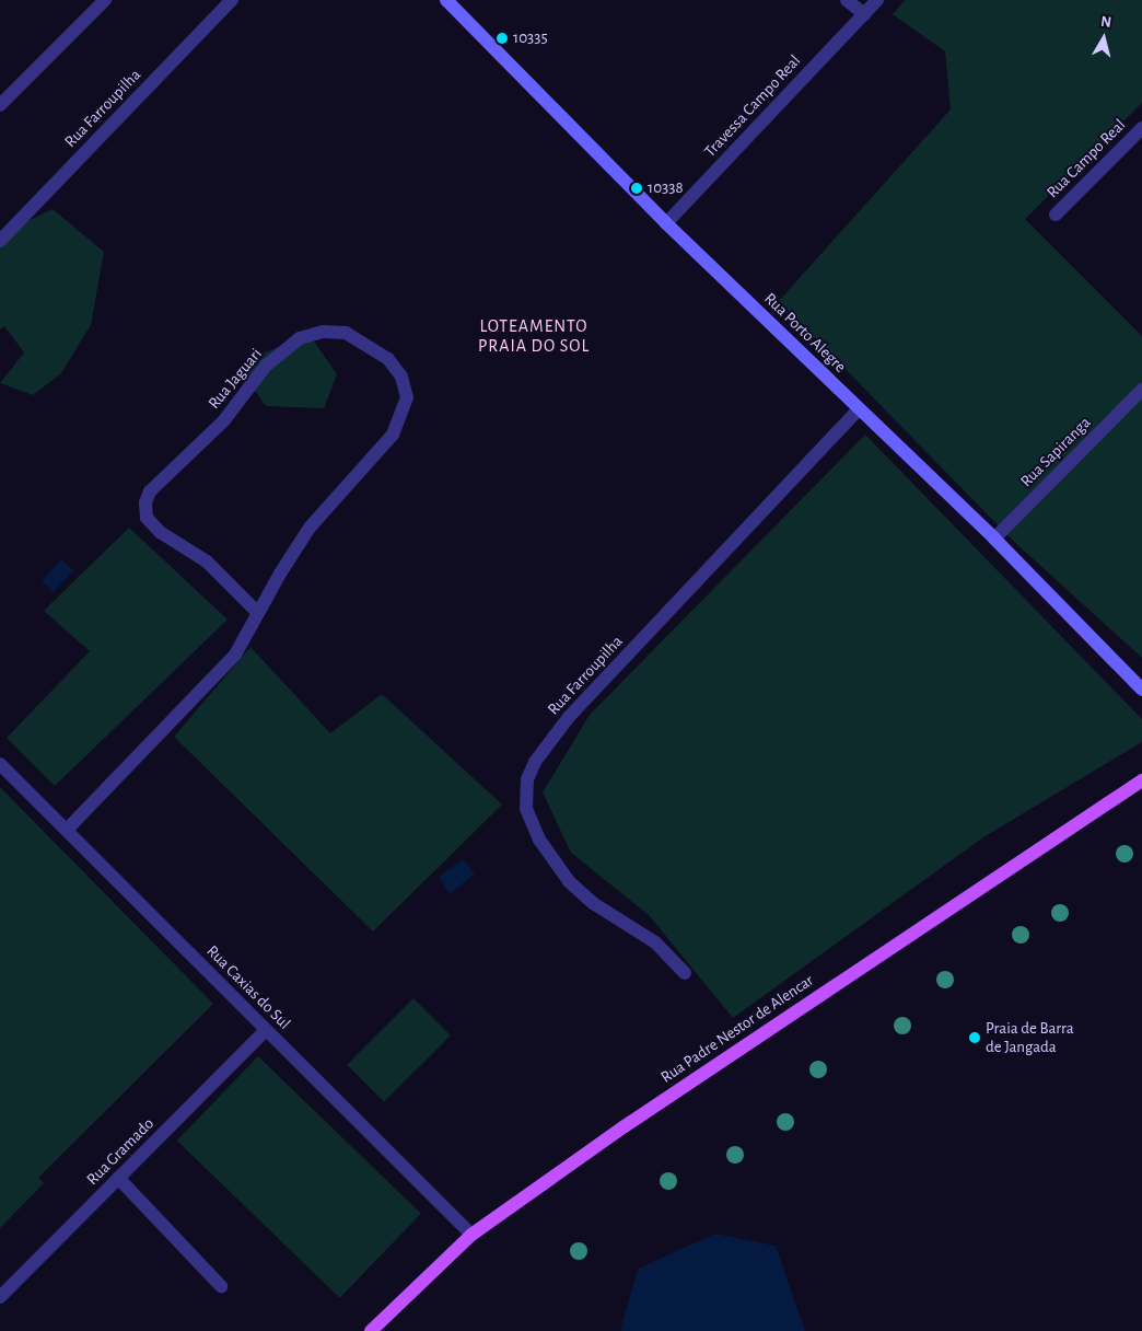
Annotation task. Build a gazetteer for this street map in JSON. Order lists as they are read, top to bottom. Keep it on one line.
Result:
{"streets":{"main road":["Rua Padre Nestor de Alencar"],"street":["Travessa Campo Real","Rua Farroupilha","Rua Campo Real","Rua Porto Alegre","Rua Jaguari","Rua Sapiranga","Rua Caxias do Sul","Rua Gramado"]},"crossings":[["Travessa Campo Real","Rua Porto Alegre"],["Rua Farroupilha","Rua Porto Alegre"],["Rua Porto Alegre","Rua Sapiranga"],["Rua Jaguari","Rua Caxias do Sul"],["Rua Caxias do Sul","Rua Padre Nestor de Alencar"],["Rua Caxias do Sul","Rua Gramado"]],"districts":["LOTEAMENTO PRAIA DO SOL"],"places":["10335","10338","Praia de Barra de Jangada"],"north":"top"}
